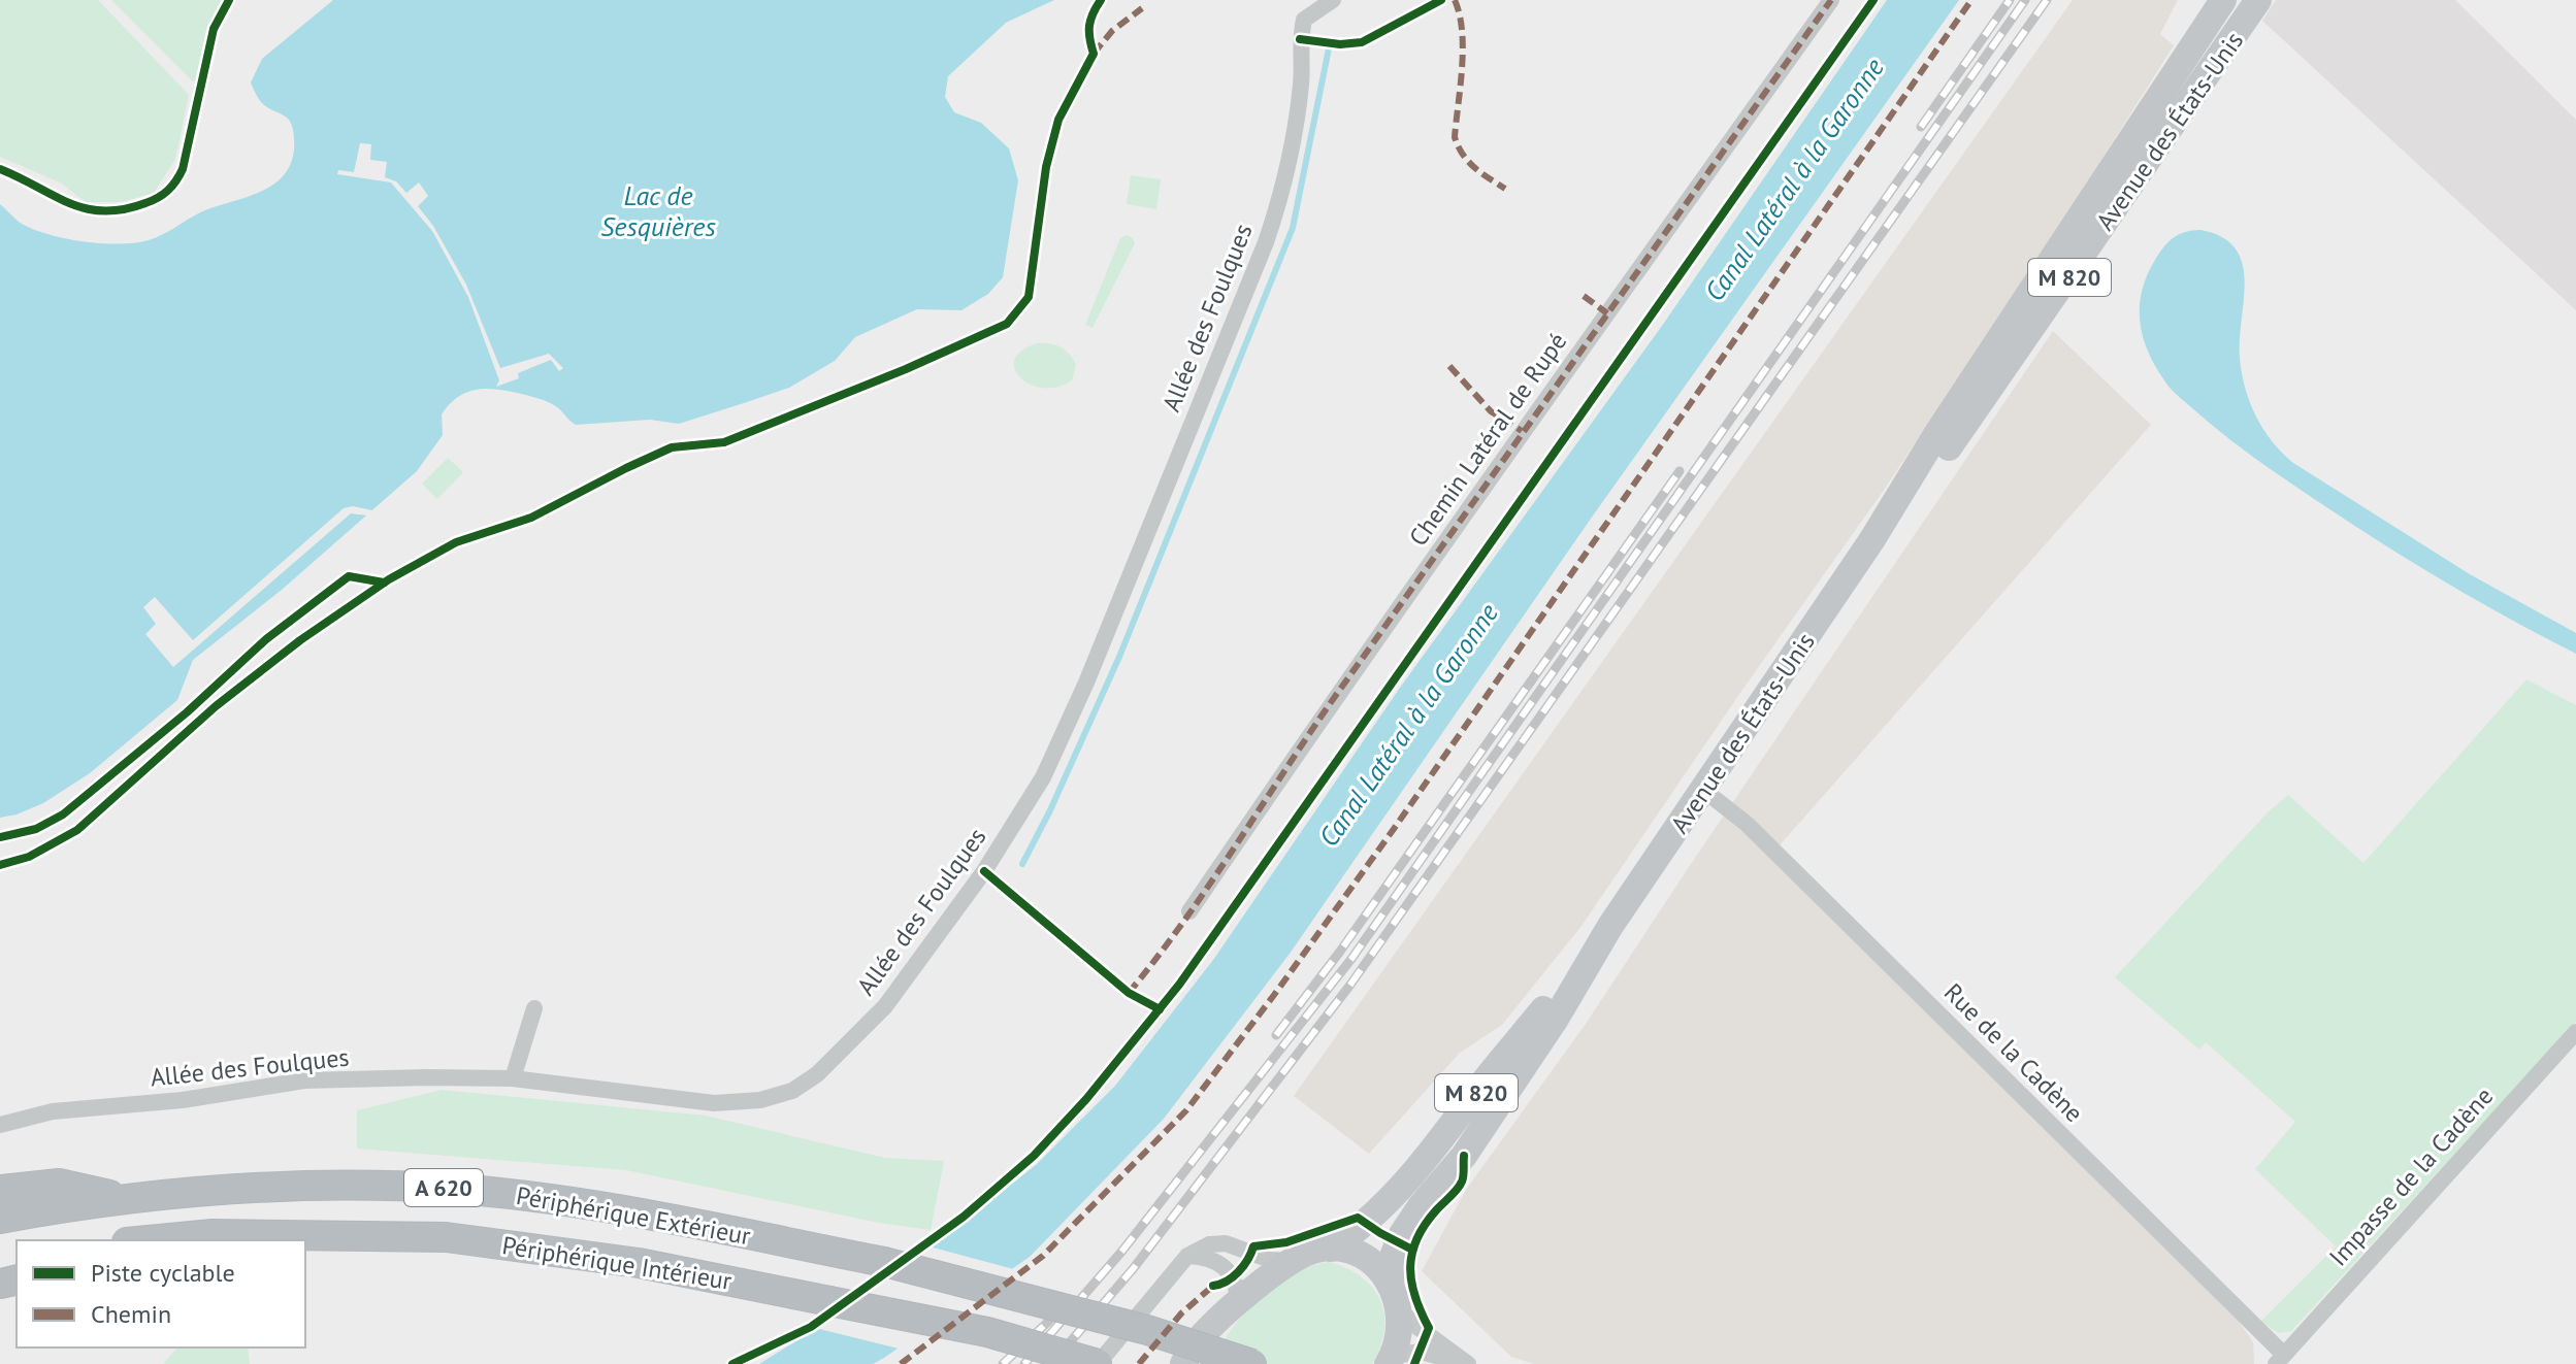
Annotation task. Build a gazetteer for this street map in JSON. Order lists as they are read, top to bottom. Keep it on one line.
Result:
{"streets":{"highway":["A 620","Périphérique Extérieur","Périphérique Intérieur"],"main road":["Avenue des États-Unis","M 820"],"street":["Allée des Foulques","Chemin Latéral de Rupé","Rue de la Cadène","Impasse de la Cadène"]},"crossings":[["Avenue des États-Unis","Rue de la Cadène"],["Rue de la Cadène","Impasse de la Cadène"]],"water":["Canal Latéral à la Garonne","Lac de Sesquières"],"legend":["Piste cyclable","Chemin"]}
